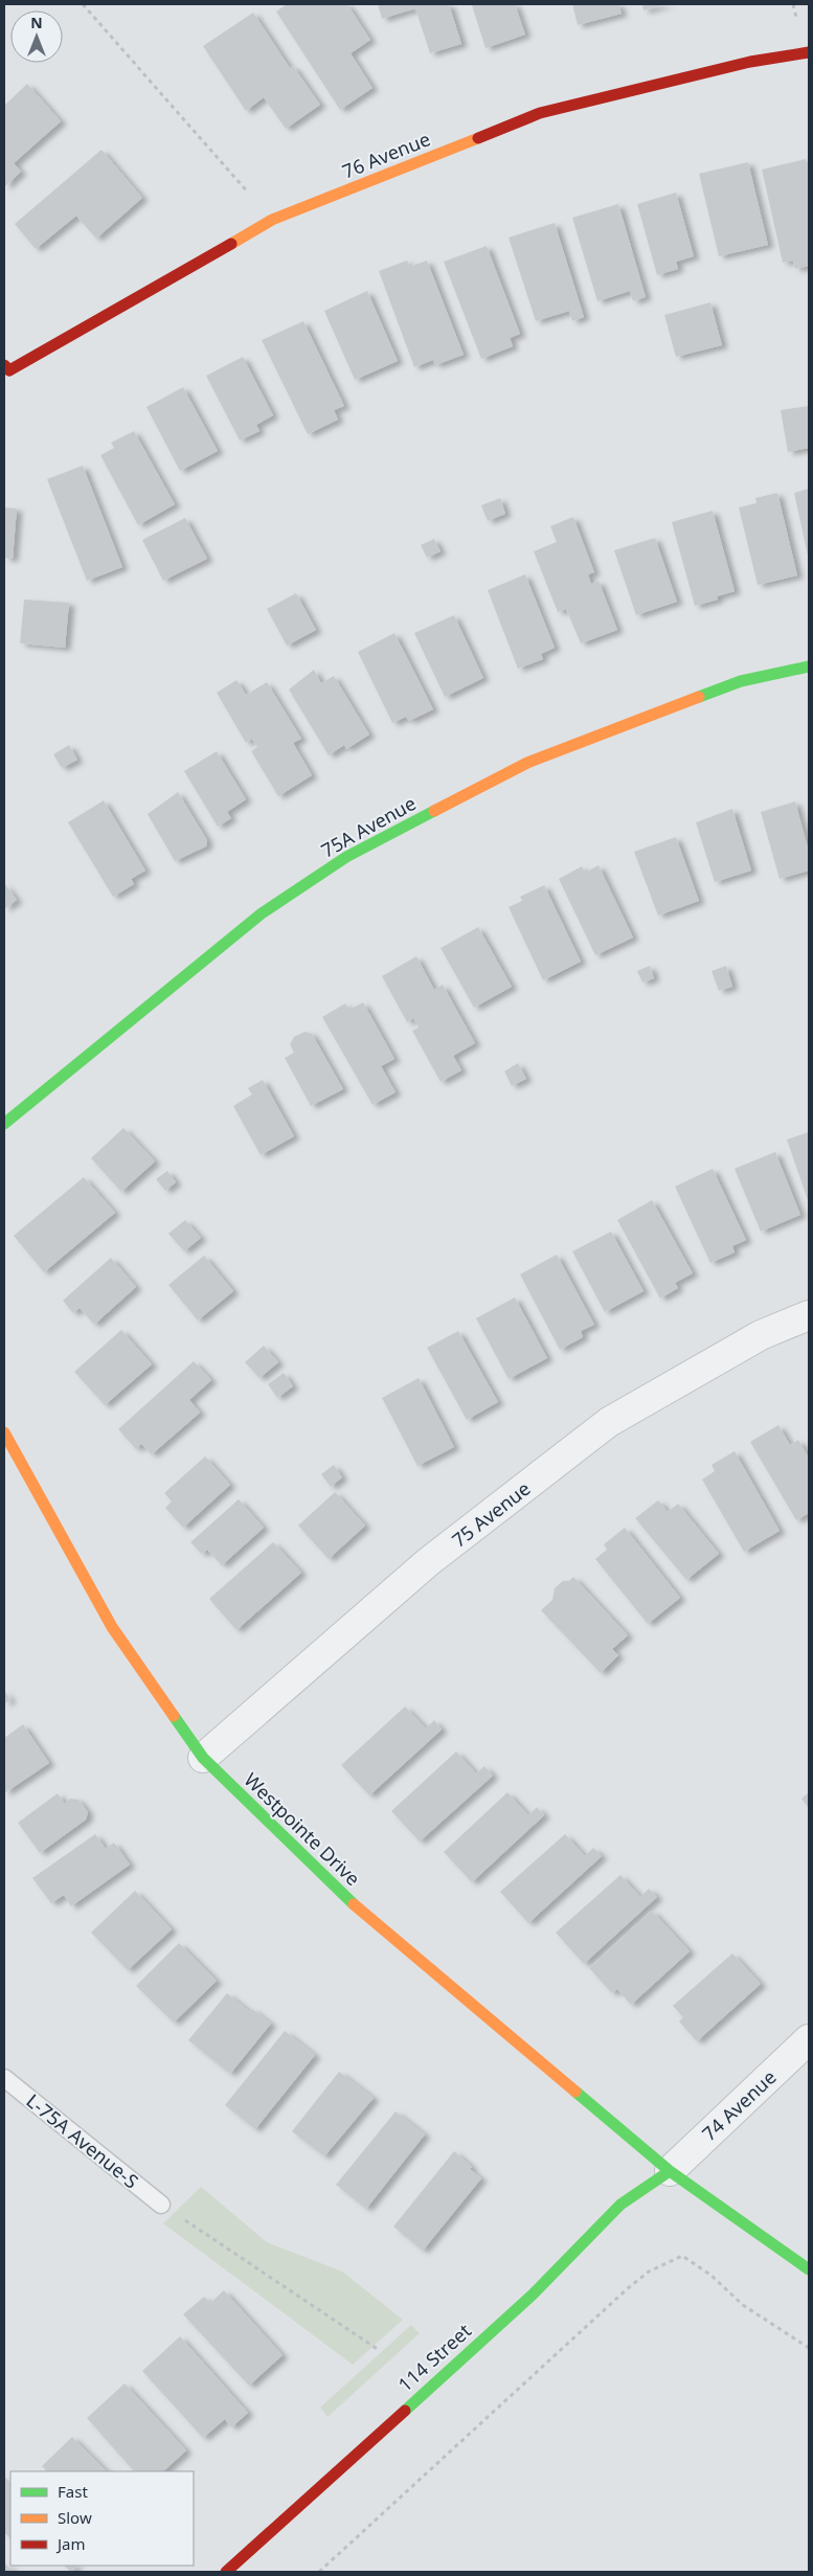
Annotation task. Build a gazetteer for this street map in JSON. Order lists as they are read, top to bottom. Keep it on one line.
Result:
{"streets":{"street":["76 Avenue","75A Avenue","75 Avenue","Westpointe Drive","74 Avenue","114 Street"],"lane":["L-75A Avenue-S"]},"crossings":[["75 Avenue","Westpointe Drive"],["Westpointe Drive","74 Avenue"],["Westpointe Drive","114 Street"],["74 Avenue","114 Street"]],"legend":["Fast","Slow","Jam"],"north":"top"}
